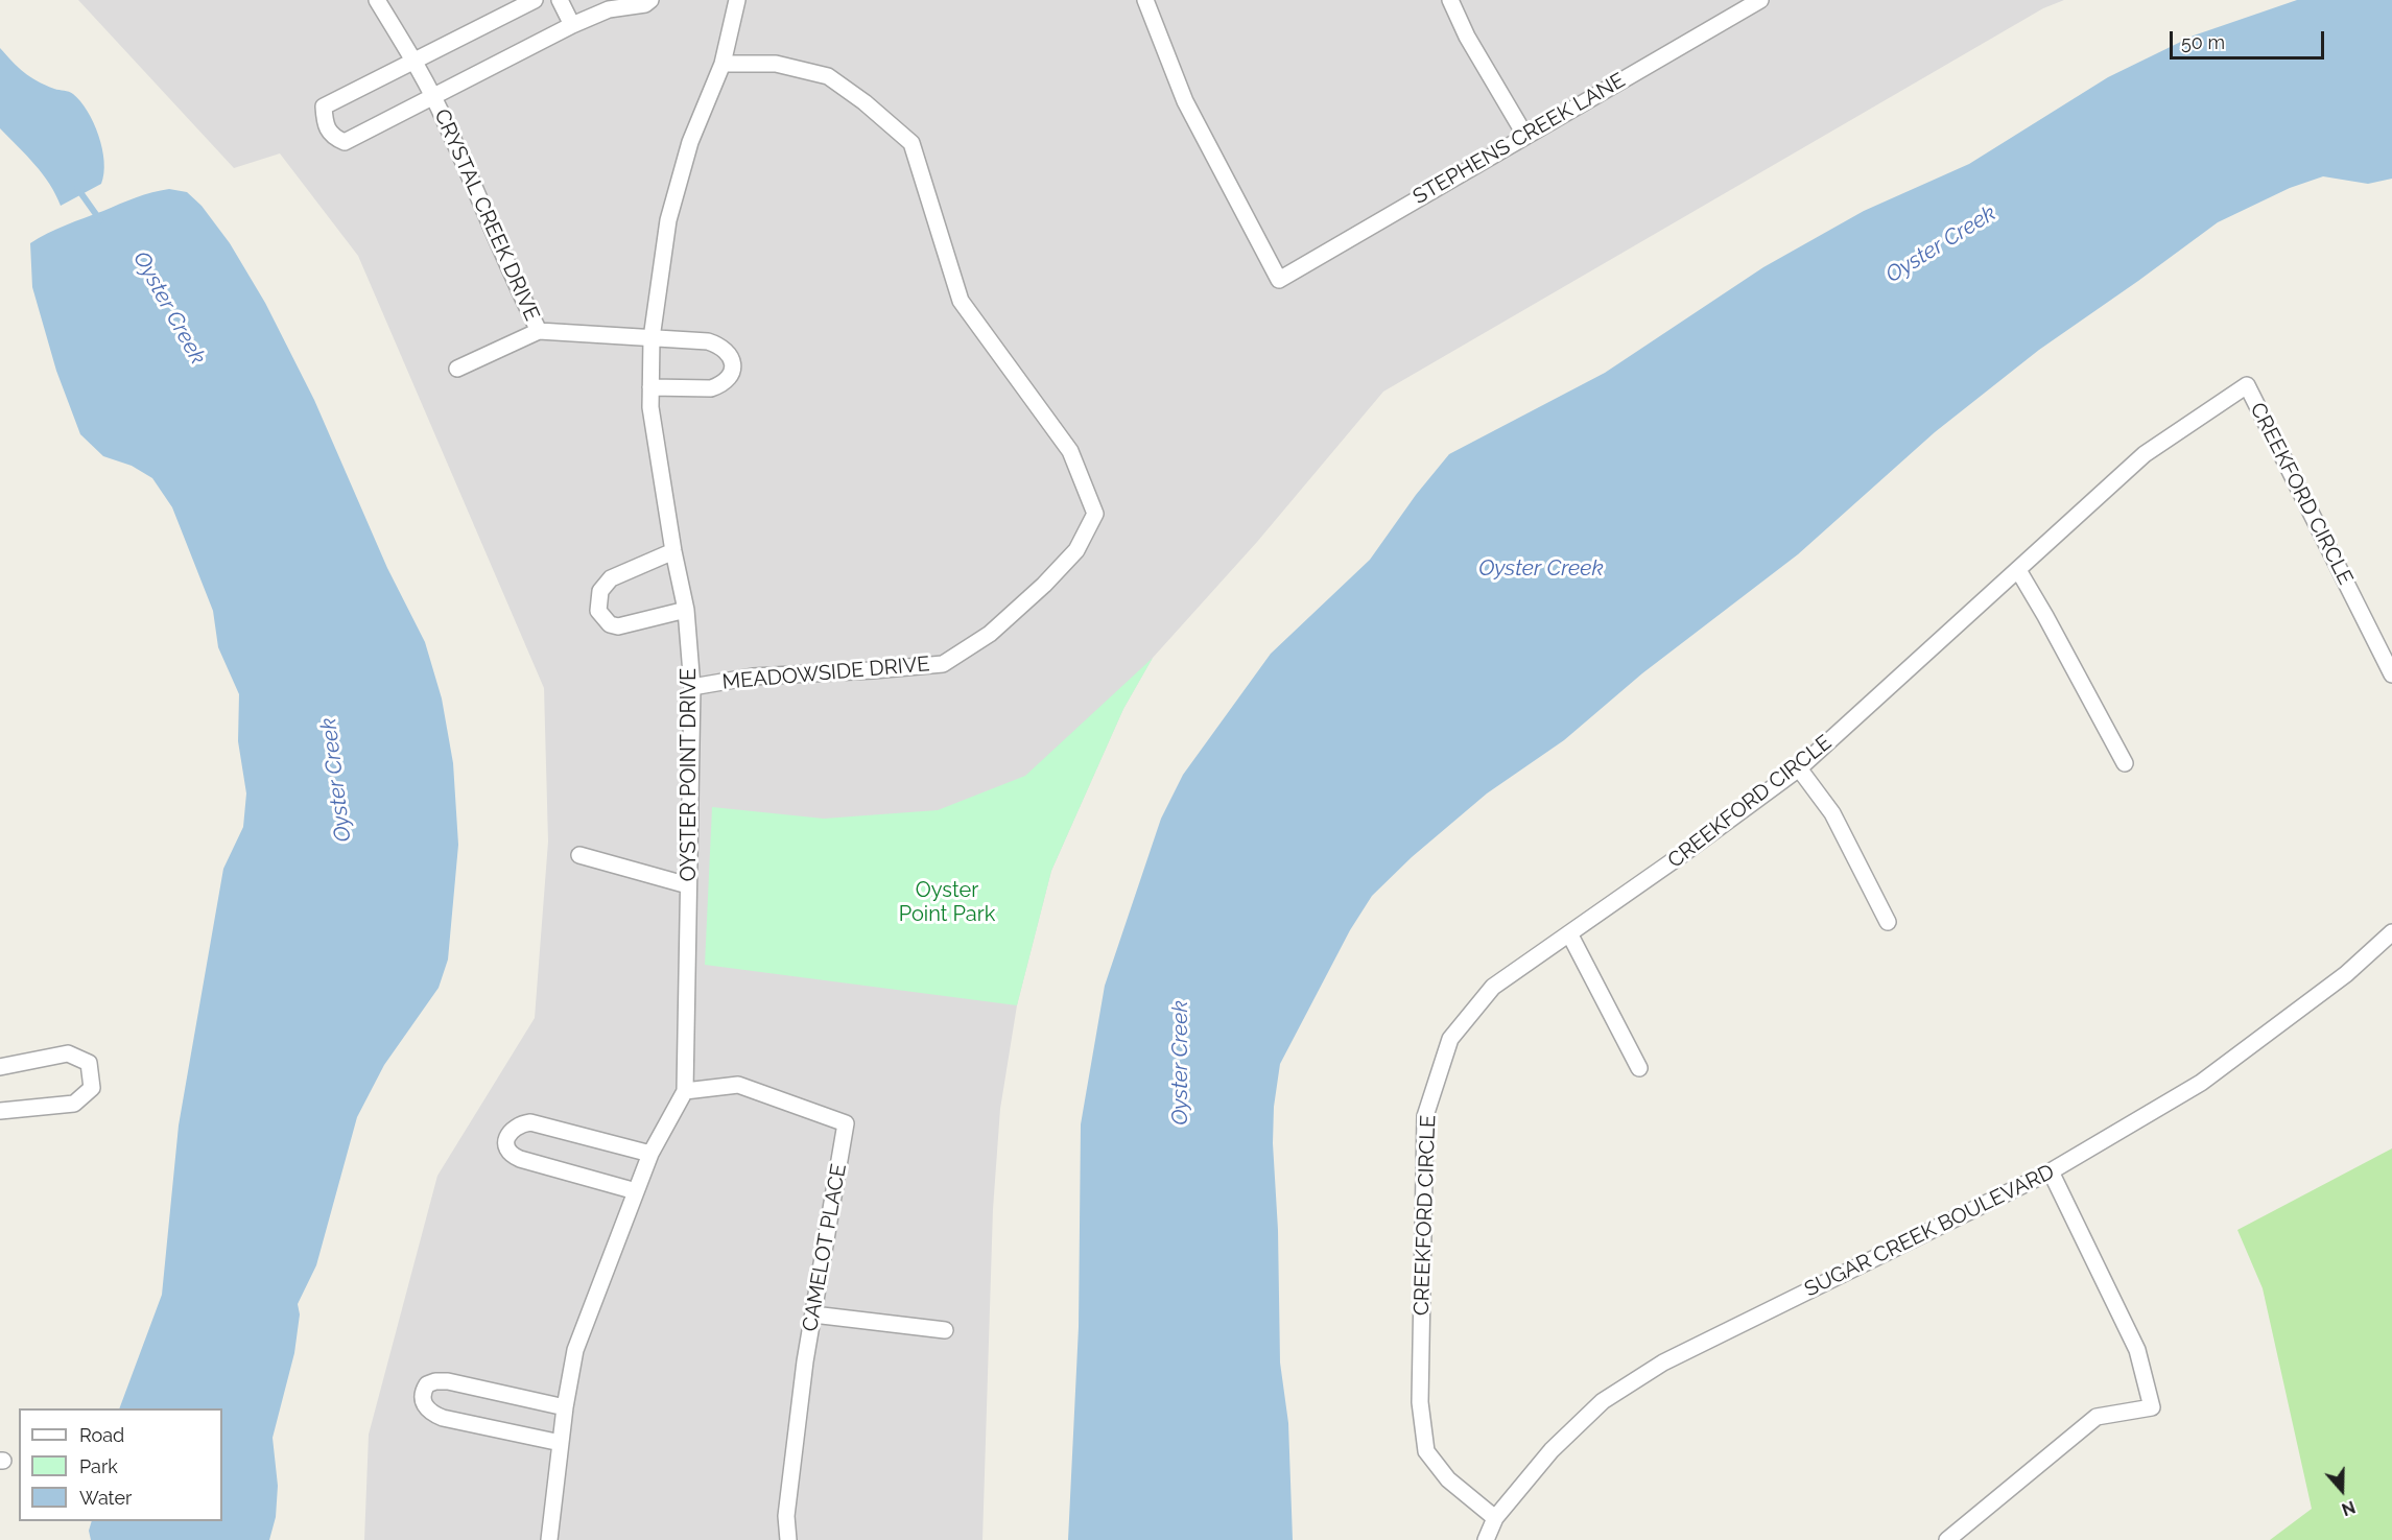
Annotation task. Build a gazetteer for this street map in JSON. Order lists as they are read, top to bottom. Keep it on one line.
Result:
{"streets":{"street":["STEPHENS CREEK LANE","CRYSTAL CREEK DRIVE","CREEKFORD CIRCLE","MEADOWSIDE DRIVE","OYSTER POINT DRIVE","SUGAR CREEK BOULEVARD","CAMELOT PLACE"]},"crossings":[["CRYSTAL CREEK DRIVE","OYSTER POINT DRIVE"],["CREEKFORD CIRCLE","SUGAR CREEK BOULEVARD"],["MEADOWSIDE DRIVE","OYSTER POINT DRIVE"],["OYSTER POINT DRIVE","CAMELOT PLACE"]],"water":["Oyster Creek"],"parks":["Oyster Point Park"],"legend":["Road","Park","Water"],"scale_bar":"50 m","north":"bottom"}
